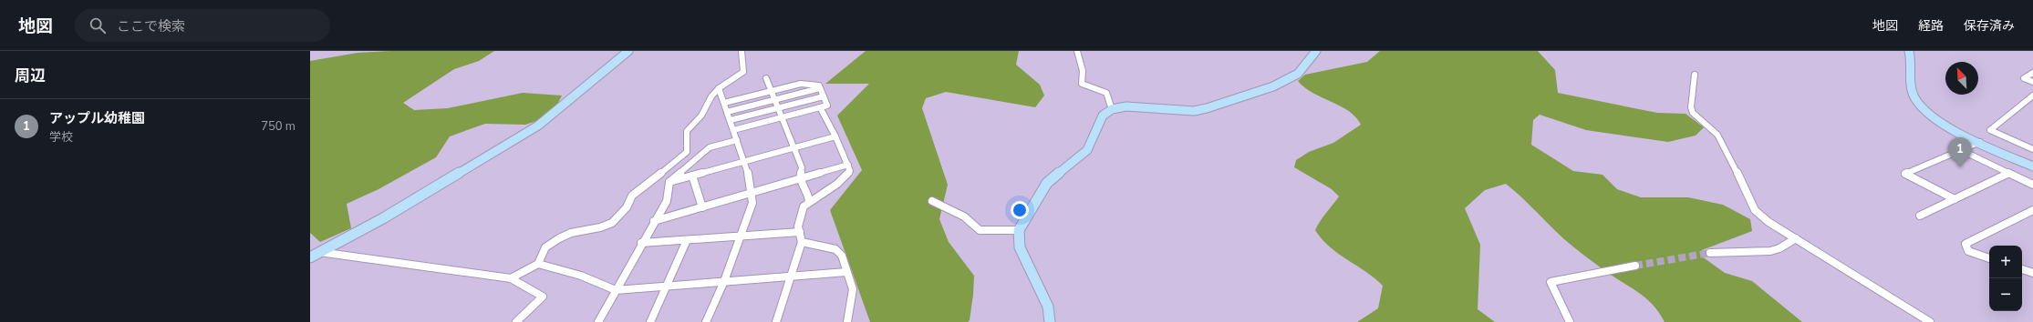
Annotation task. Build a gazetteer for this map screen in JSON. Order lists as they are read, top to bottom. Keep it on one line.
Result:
{"north":"top left","page":{"header":"地図","search":"ここで検索","nav":["地図","経路","保存済み"],"heading":"周辺","list":[{"mark":"1","name":"アップル幼稚園","note":"学校","value":"750 m"}],"pins":"1","map_buttons":["+","−"]}}
